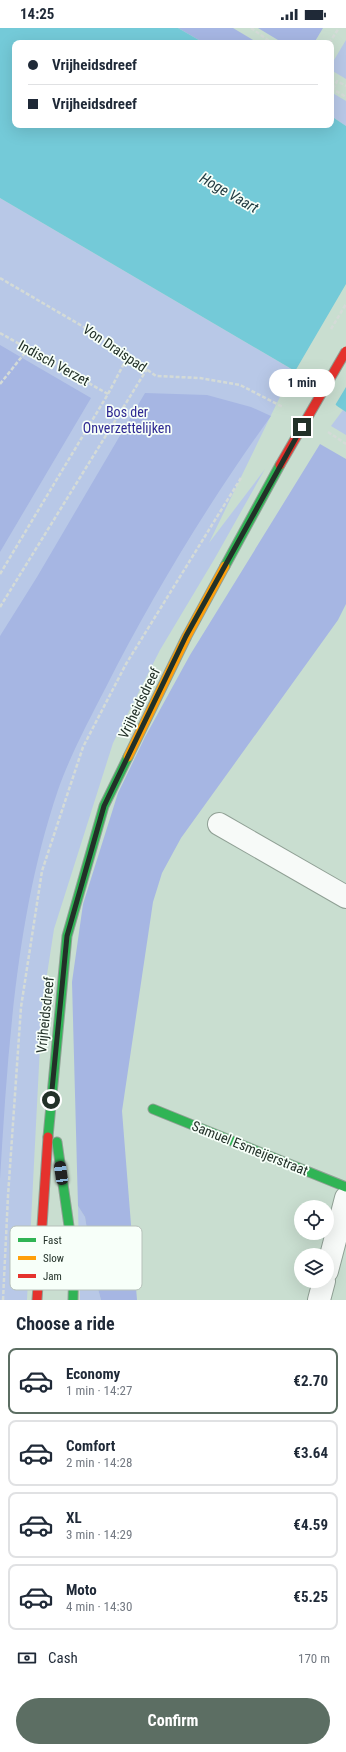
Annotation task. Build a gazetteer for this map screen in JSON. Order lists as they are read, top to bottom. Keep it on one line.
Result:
{"streets":{"main road":["Vrijheidsdreef","Samuel Esmeijerstraat"],"path":["Von Draispad","Indisch Verzet"]},"water":["Hoge Vaart"],"parks":["Bos der Onverzettelijken"],"legend":["Fast","Slow","Jam"],"page":{"status":"14:25","banner":["Vrijheidsdreef","Vrijheidsdreef"],"bubble":"1 min","heading":"Choose a ride","list":[{"name":"Economy","note":"1 min · 14:27","value":"€2.70"},{"name":"Comfort","note":"2 min · 14:28","value":"€3.64"},{"name":"XL","note":"3 min · 14:29","value":"€4.59"},{"name":"Moto","note":"4 min · 14:30","value":"€5.25"}],"pay":["Cash","170 m"],"buttons":"Confirm"}}
